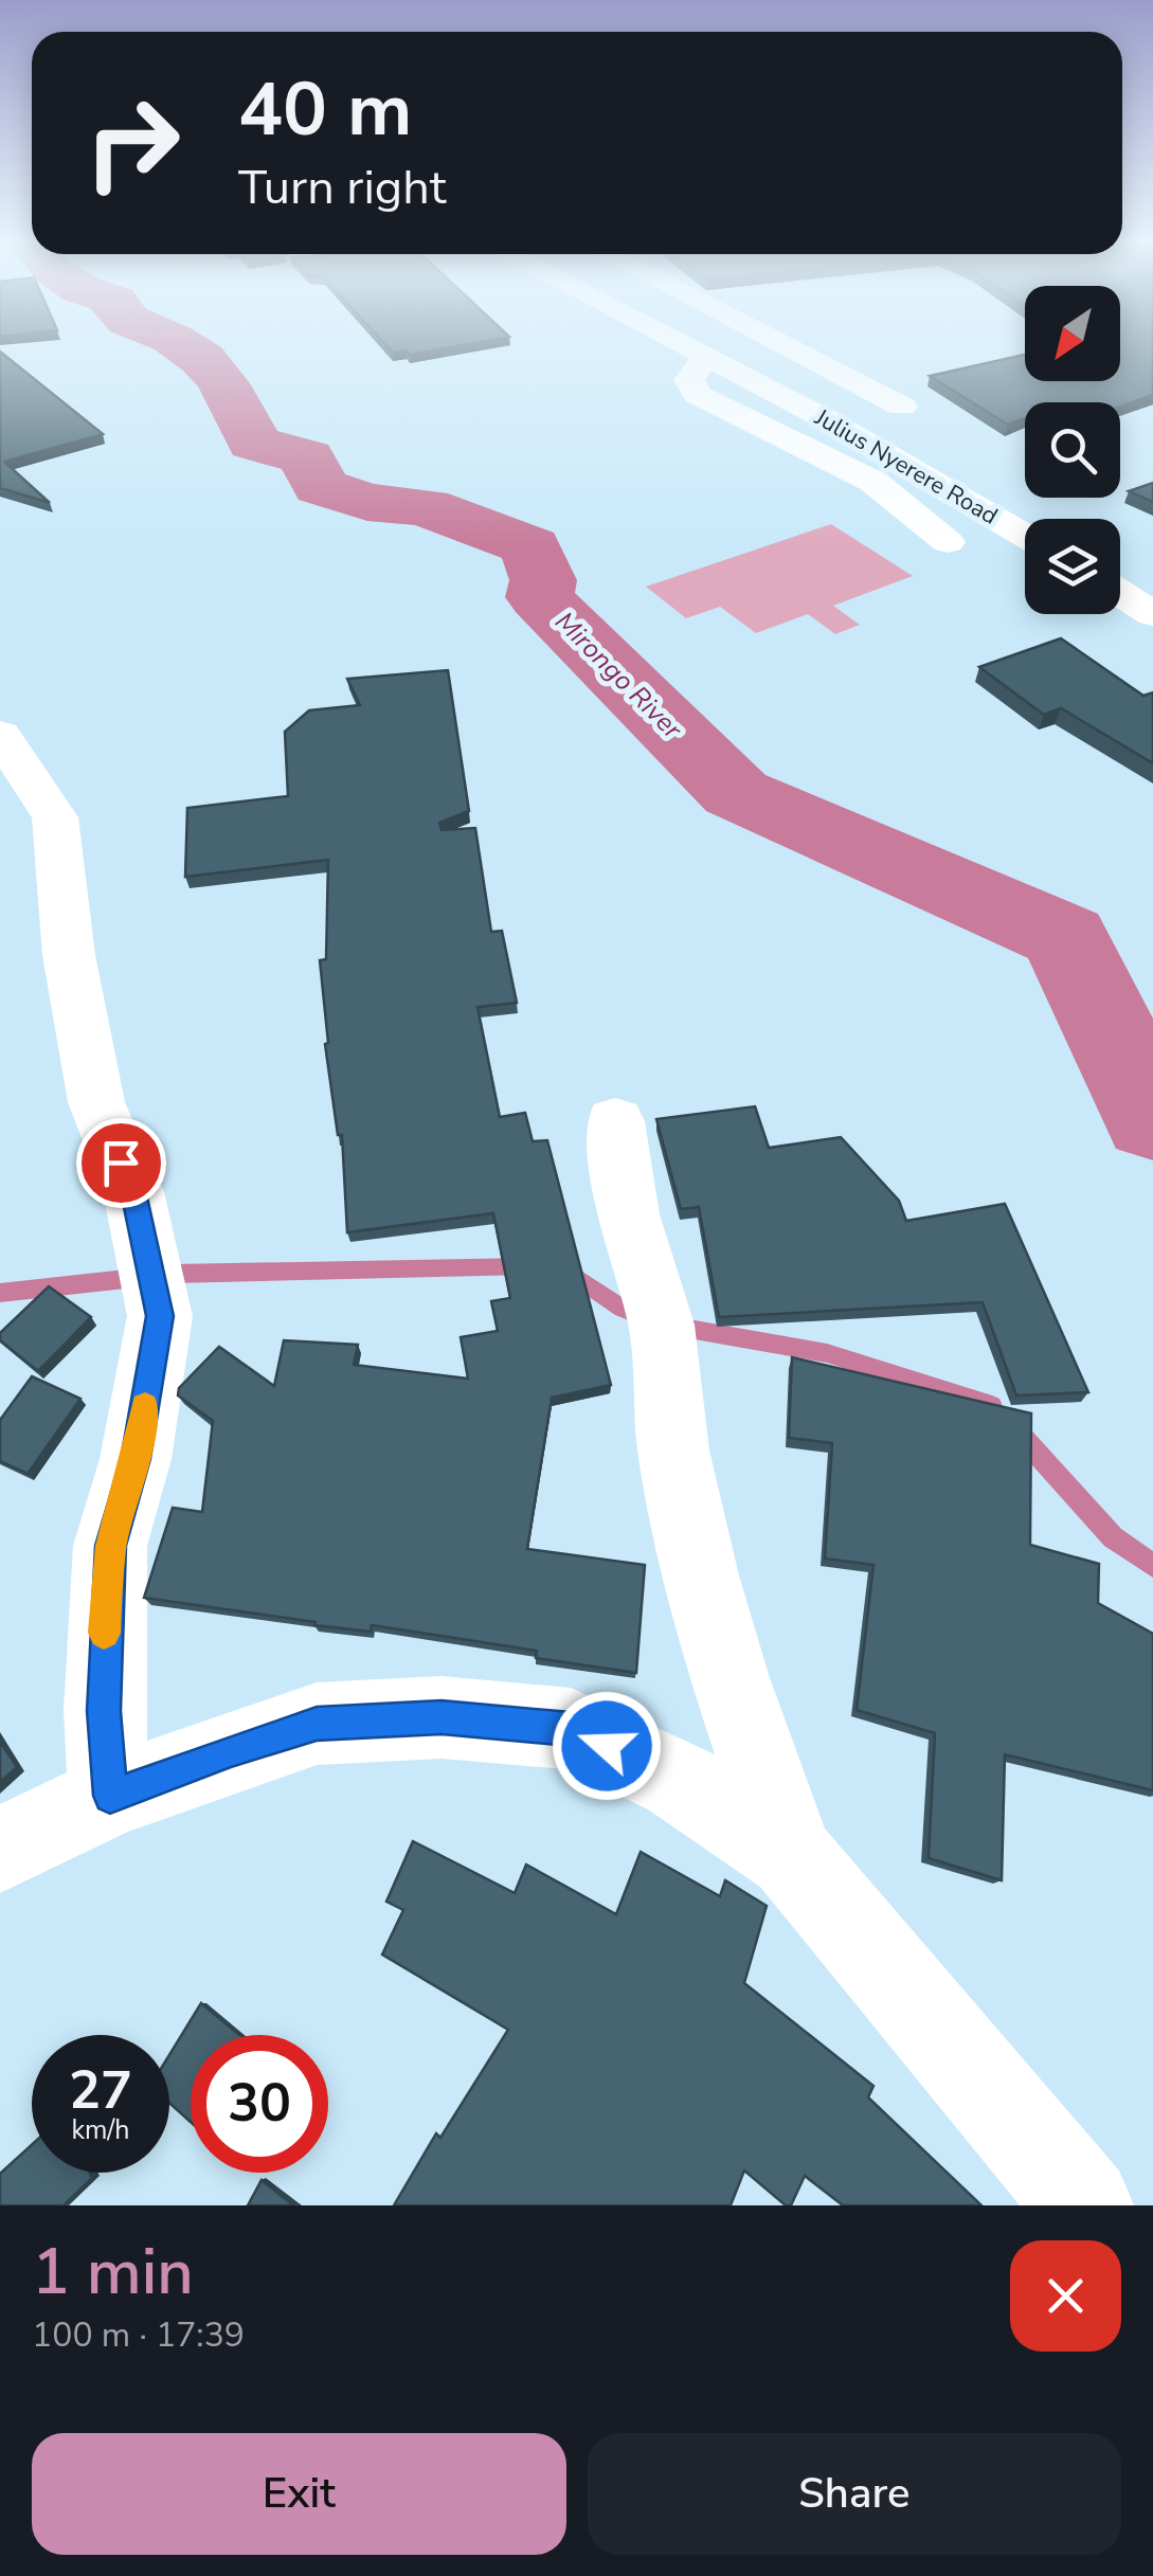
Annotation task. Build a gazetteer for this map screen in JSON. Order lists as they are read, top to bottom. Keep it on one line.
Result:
{"streets":{"main road":["Julius Nyerere Road"]},"water":["Mirongo River"],"north":"bottom left","page":{"turn":["40 m","Turn right"],"speed":"27 km/h","limit":"30","heading":["1 min","100 m · 17:39"],"buttons":["Exit","Share"]}}
